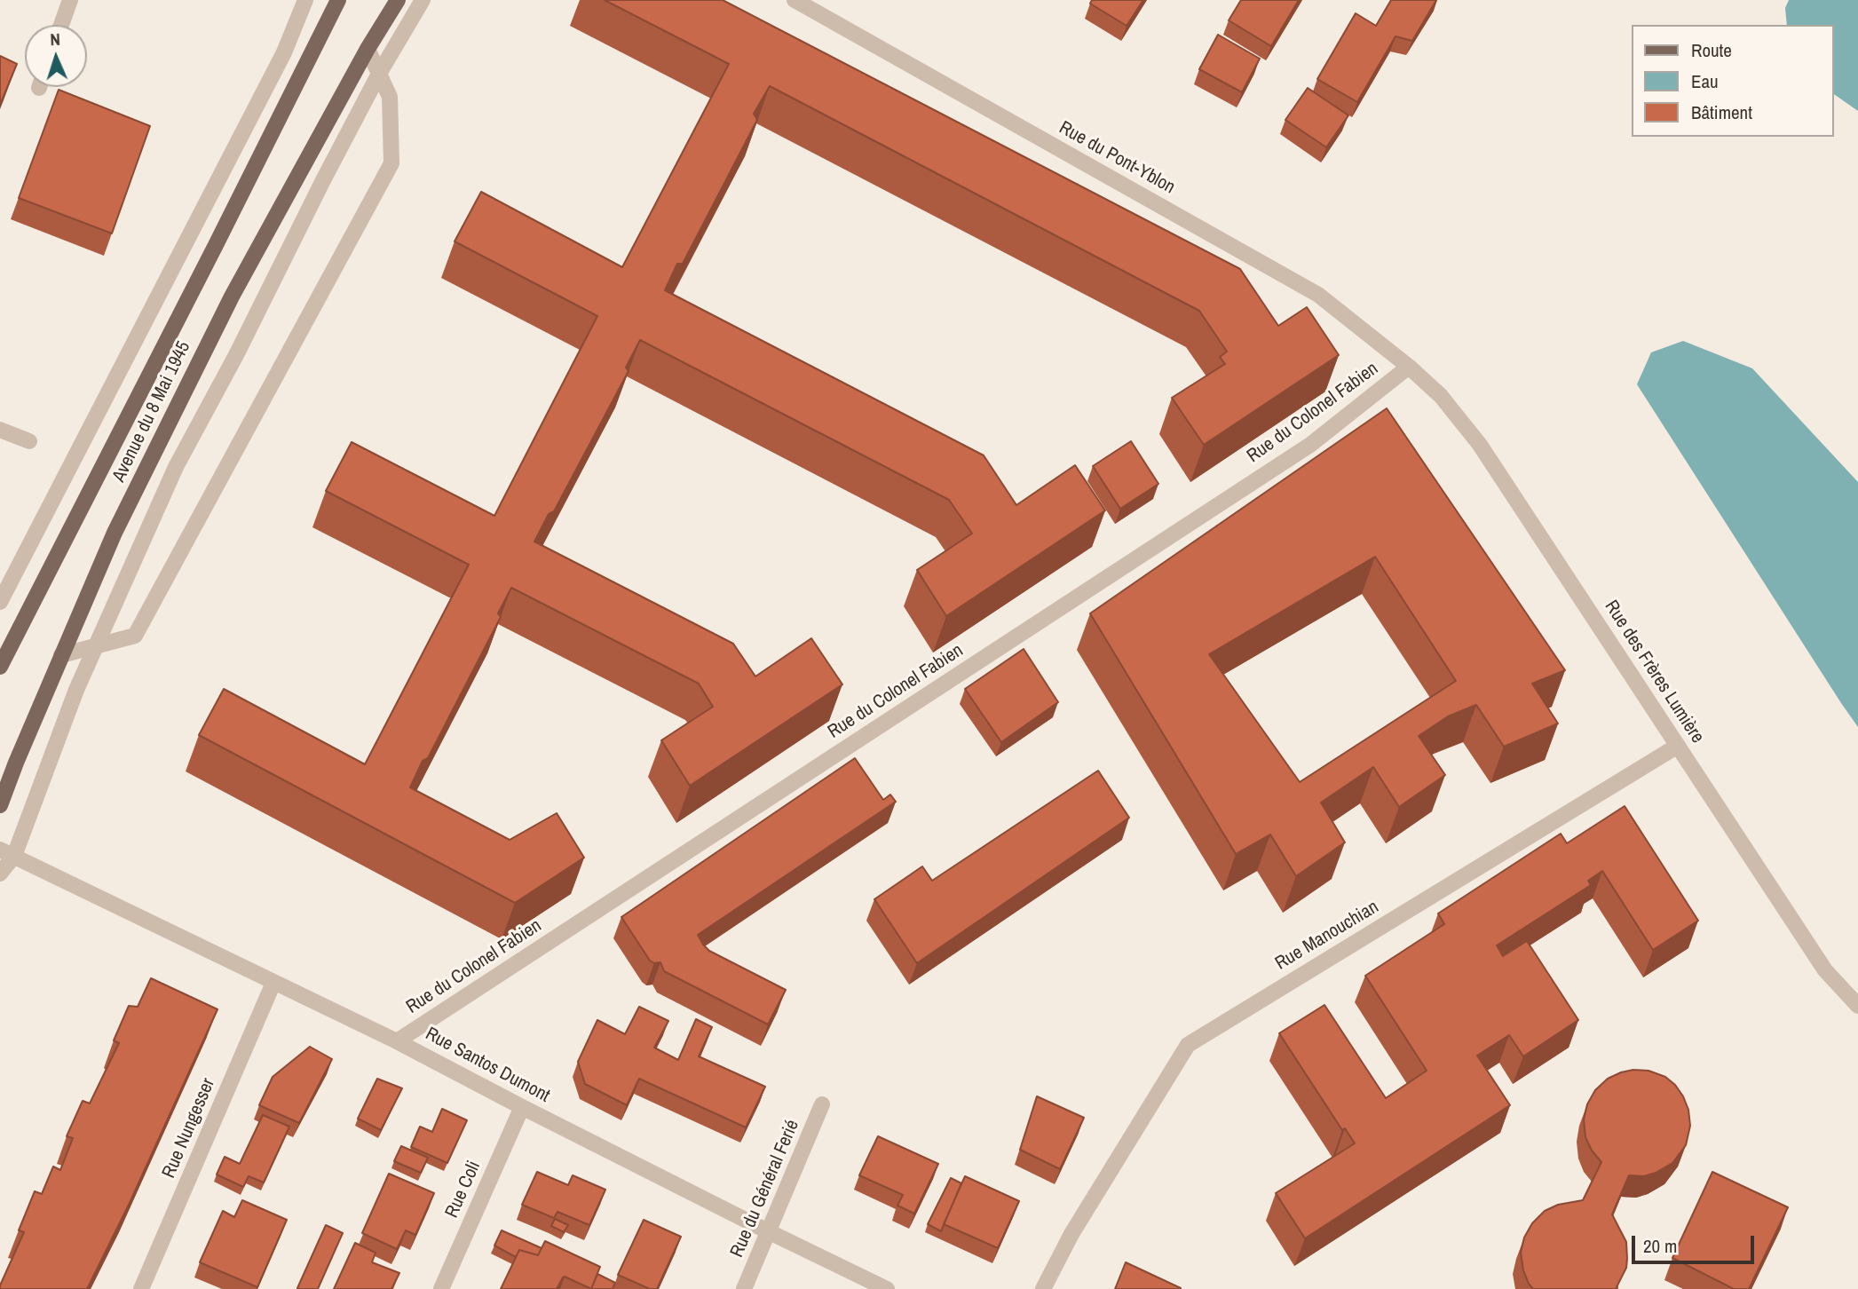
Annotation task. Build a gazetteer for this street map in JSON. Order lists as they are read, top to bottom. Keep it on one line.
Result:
{"streets":{"main road":["Avenue du 8 Mai 1945"],"street":["Rue du Pont-Yblon","Rue du Colonel Fabien","Rue des Frères Lumière","Rue Manouchian","Rue Santos Dumont","Rue Nungesser","Rue du Général Ferié","Rue Coli"]},"crossings":[["Rue du Pont-Yblon","Rue du Colonel Fabien"],["Rue du Pont-Yblon","Rue des Frères Lumière"],["Rue du Colonel Fabien","Rue des Frères Lumière"],["Rue du Colonel Fabien","Rue Santos Dumont"],["Rue des Frères Lumière","Rue Manouchian"],["Rue Santos Dumont","Rue Nungesser"],["Rue Santos Dumont","Rue du Général Ferié"],["Rue Santos Dumont","Rue Coli"]],"legend":["Route","Eau","Bâtiment"],"scale_bar":"20 m","north":"top"}
